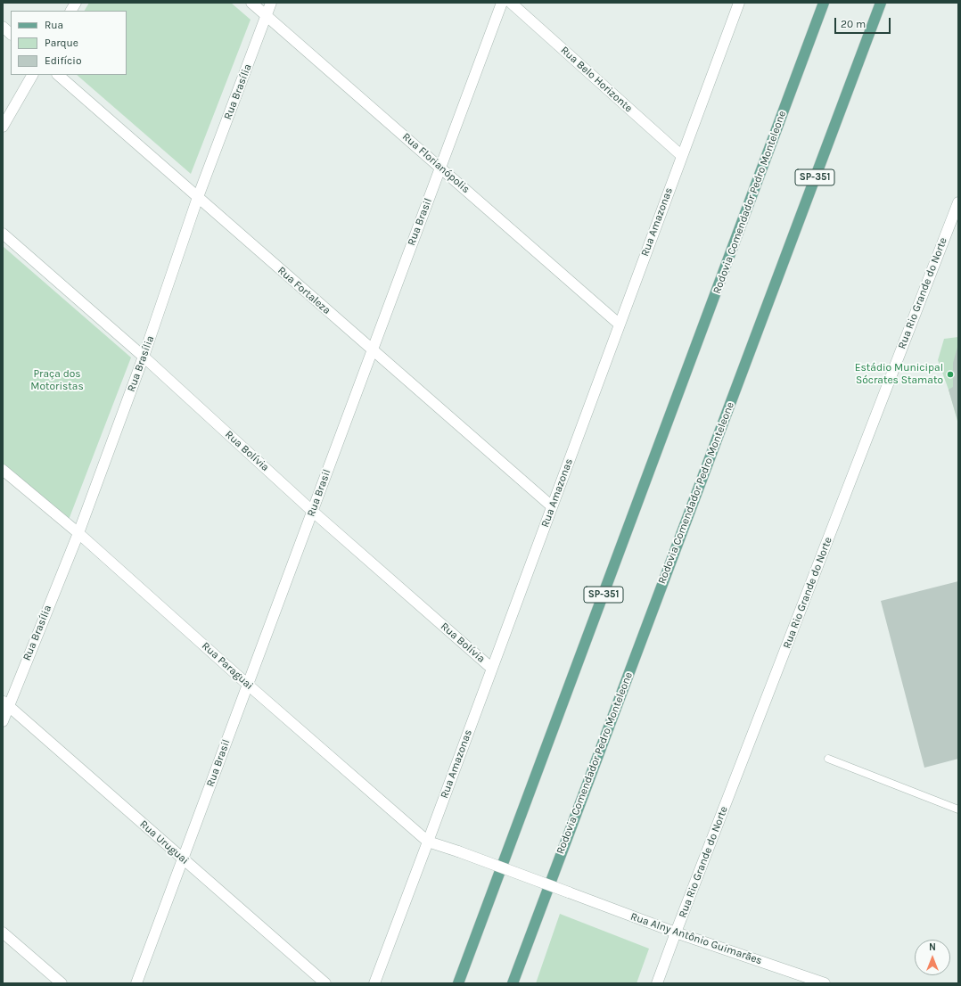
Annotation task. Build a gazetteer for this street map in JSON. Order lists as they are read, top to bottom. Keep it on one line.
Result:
{"streets":{"main road":["SP-351","Rodovia Comendador Pedro Monteleone"],"street":["Rua Belo Horizonte","Rua Brasília","Rua Florianópolis","Rua Brasil","Rua Amazonas","Rua Fortaleza","Rua Rio Grande do Norte","Rua Bolívia","Rua Paraguai","Rua Uruguai","Rua Alny Antônio Guimarães"]},"crossings":[["Rua Belo Horizonte","Rua Amazonas"],["Rua Brasília","Rua Florianópolis"],["Rua Brasília","Rua Fortaleza"],["Rua Brasília","Rua Bolívia"],["Rua Brasília","Rua Paraguai"],["Rua Brasília","Rua Uruguai"],["Rua Florianópolis","Rua Brasil"],["Rua Florianópolis","Rua Amazonas"],["Rua Brasil","Rua Fortaleza"],["Rua Brasil","Rua Bolívia"],["Rua Brasil","Rua Paraguai"],["Rua Brasil","Rua Uruguai"],["Rua Amazonas","Rua Fortaleza"],["Rua Amazonas","Rua Bolívia"],["Rua Amazonas","Rua Paraguai"],["Rua Rio Grande do Norte","Rua Alny Antônio Guimarães"],["Rua Paraguai","Rua Alny Antônio Guimarães"]],"parks":["Praça dos Motoristas"],"places":["Estádio Municipal Sócrates Stamato"],"legend":["Rua","Parque","Edifício"],"scale_bar":"20 m","north":"top"}
